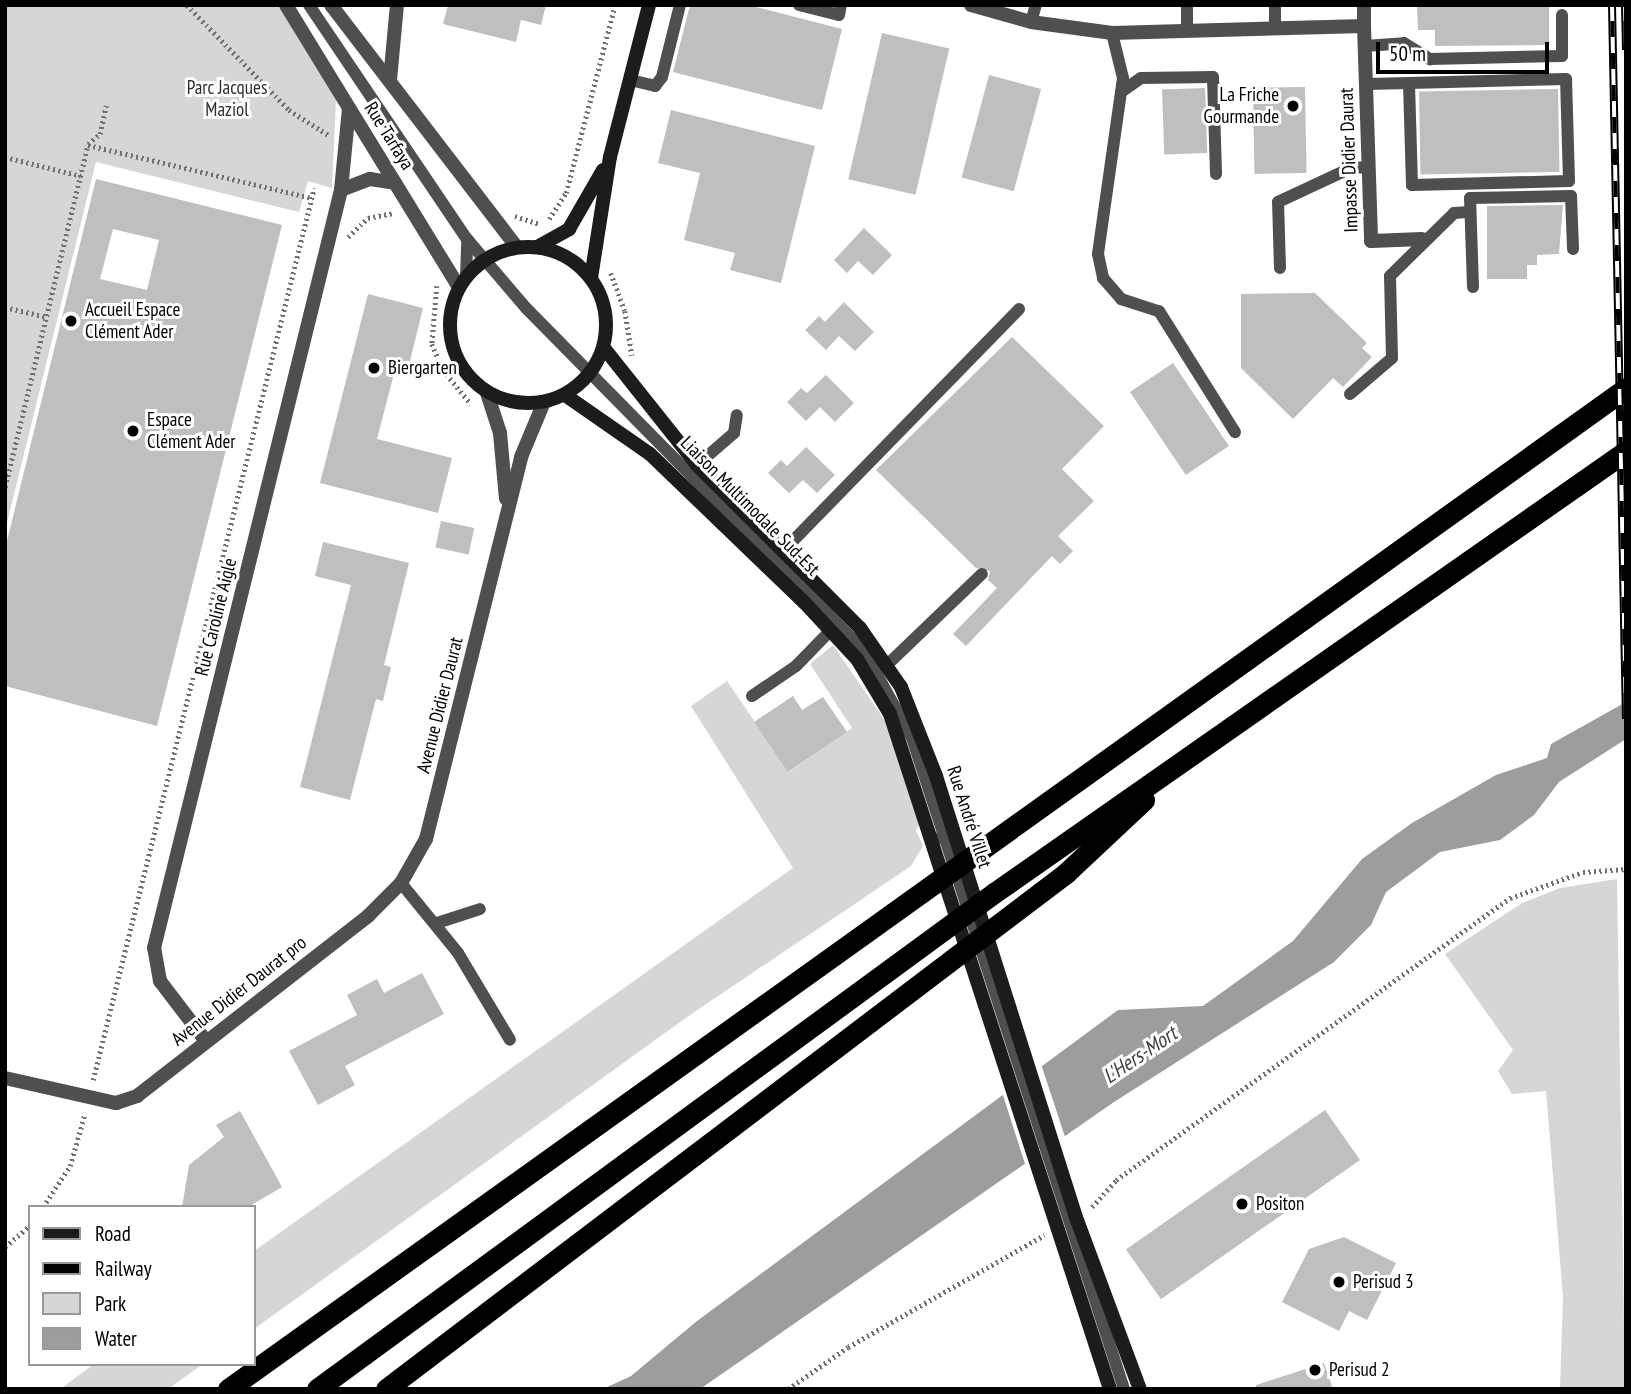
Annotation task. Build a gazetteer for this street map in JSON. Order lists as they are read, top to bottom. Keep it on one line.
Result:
{"streets":{"main road":["Rue André Villet"],"street":["Rue Tarfaya","Impasse Didier Daurat","Rue Caroline Aigle","Avenue Didier Daurat","Avenue Didier Daurat pro"],"lane":["Liaison Multimodale Sud-Est"]},"crossings":[["Rue Tarfaya","Rue Caroline Aigle"],["Liaison Multimodale Sud-Est","Rue André Villet"],["Rue Caroline Aigle","Avenue Didier Daurat pro"],["Avenue Didier Daurat","Avenue Didier Daurat pro"]],"water":["L'Hers-Mort"],"parks":["Parc Jacques Maziol"],"places":["La Friche Gourmande","Accueil Espace Clément Ader","Biergarten","Espace Clément Ader","Positon","Perisud 3","Perisud 2"],"legend":["Road","Railway","Park","Water"],"scale_bar":"50 m"}
